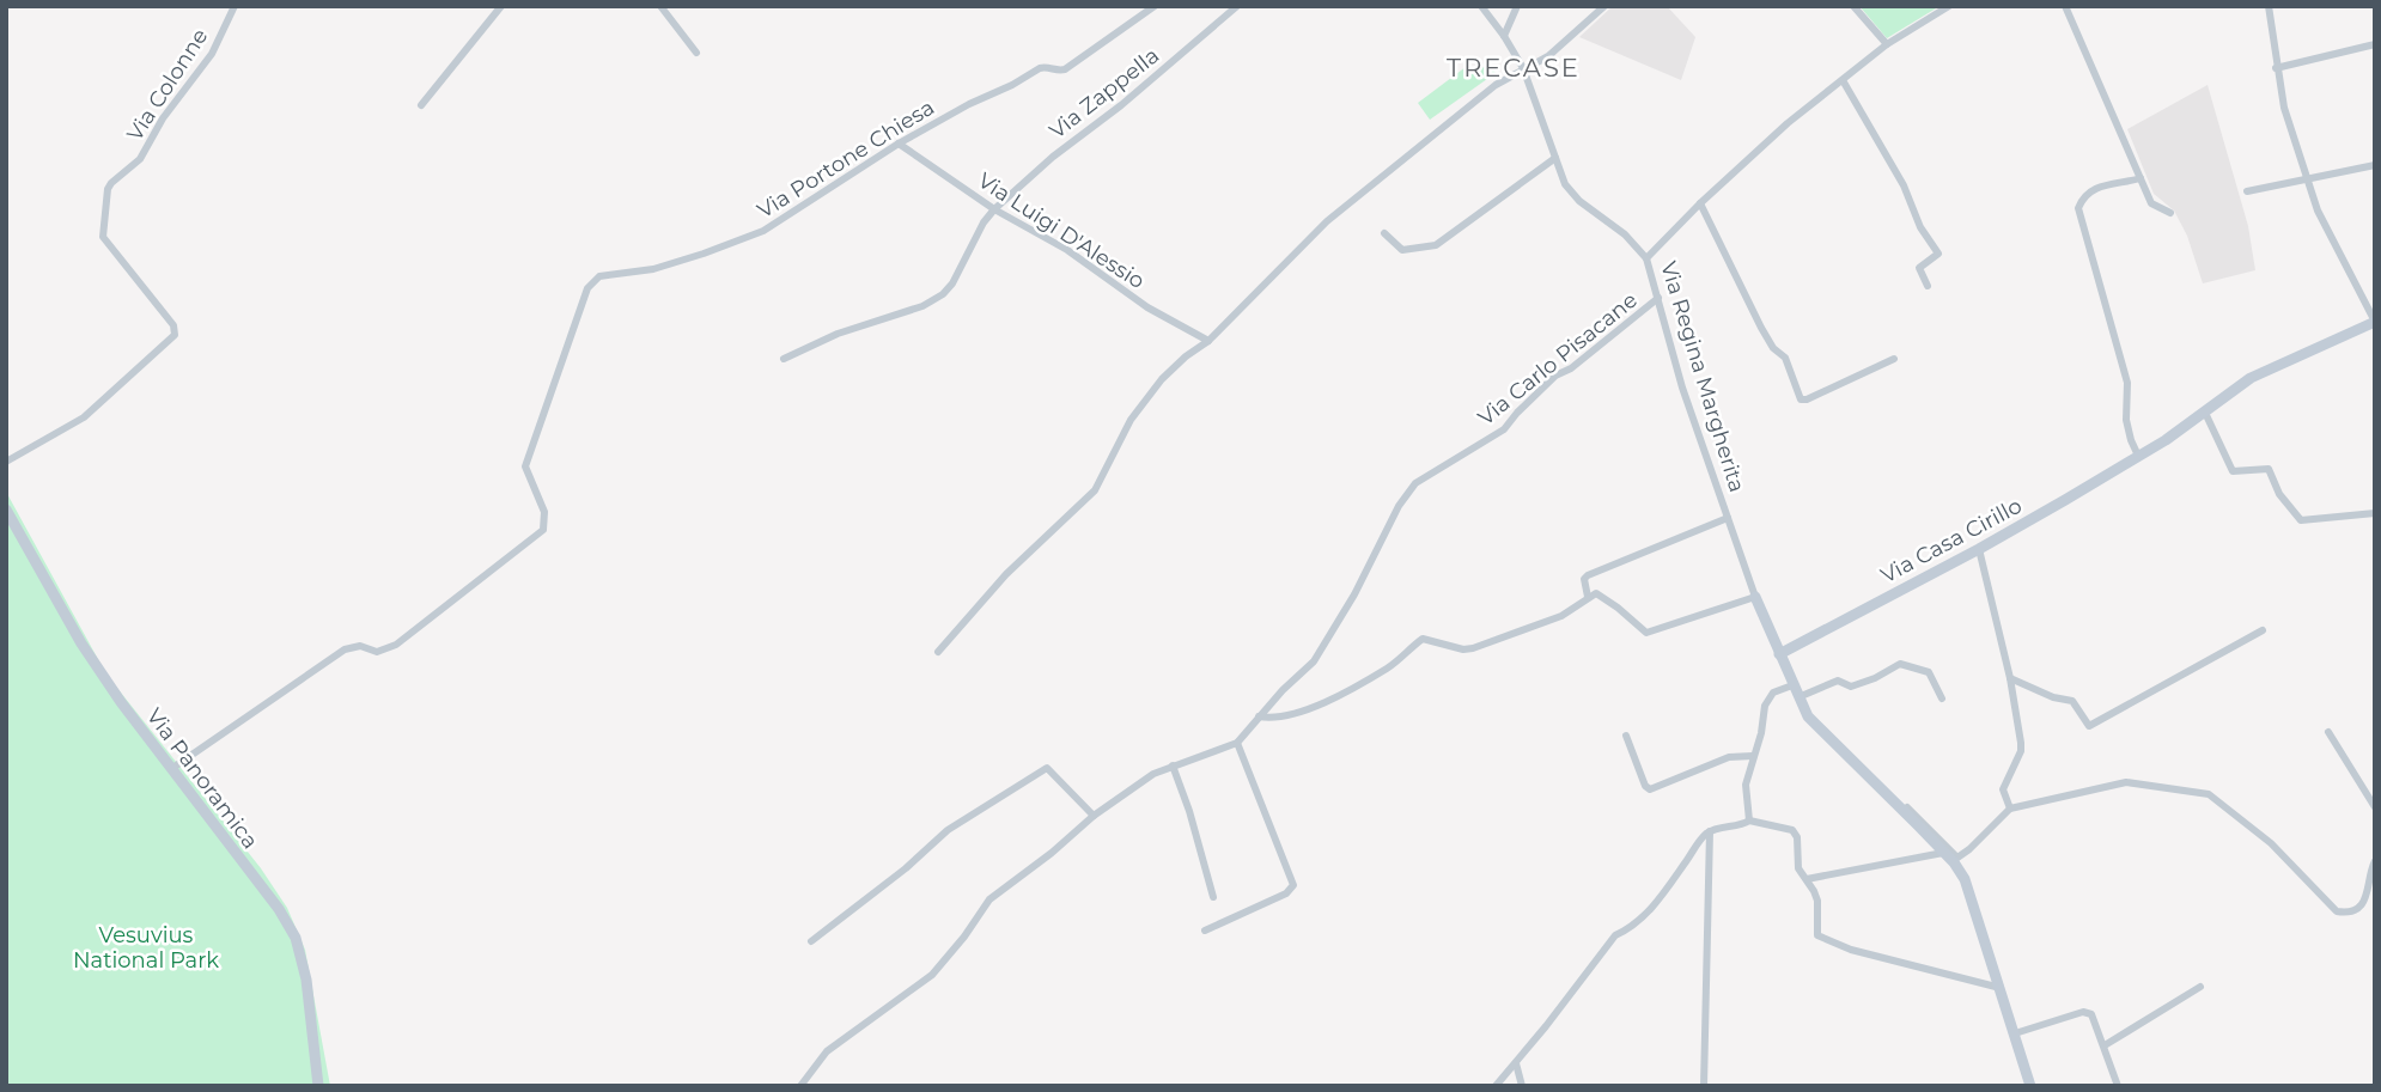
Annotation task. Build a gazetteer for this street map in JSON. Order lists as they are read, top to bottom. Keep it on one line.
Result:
{"streets":{"street":["Via Colonne","Via Zappella","Via Portone Chiesa","Via Luigi D'Alessio","Via Carlo Pisacane","Via Regina Margherita","Via Casa Cirillo","Via Panoramica"]},"crossings":[["Via Zappella","Via Luigi D'Alessio"],["Via Portone Chiesa","Via Luigi D'Alessio"],["Via Portone Chiesa","Via Panoramica"],["Via Carlo Pisacane","Via Regina Margherita"],["Via Regina Margherita","Via Casa Cirillo"]],"districts":["TRECASE"],"parks":["Vesuvius National Park"]}
